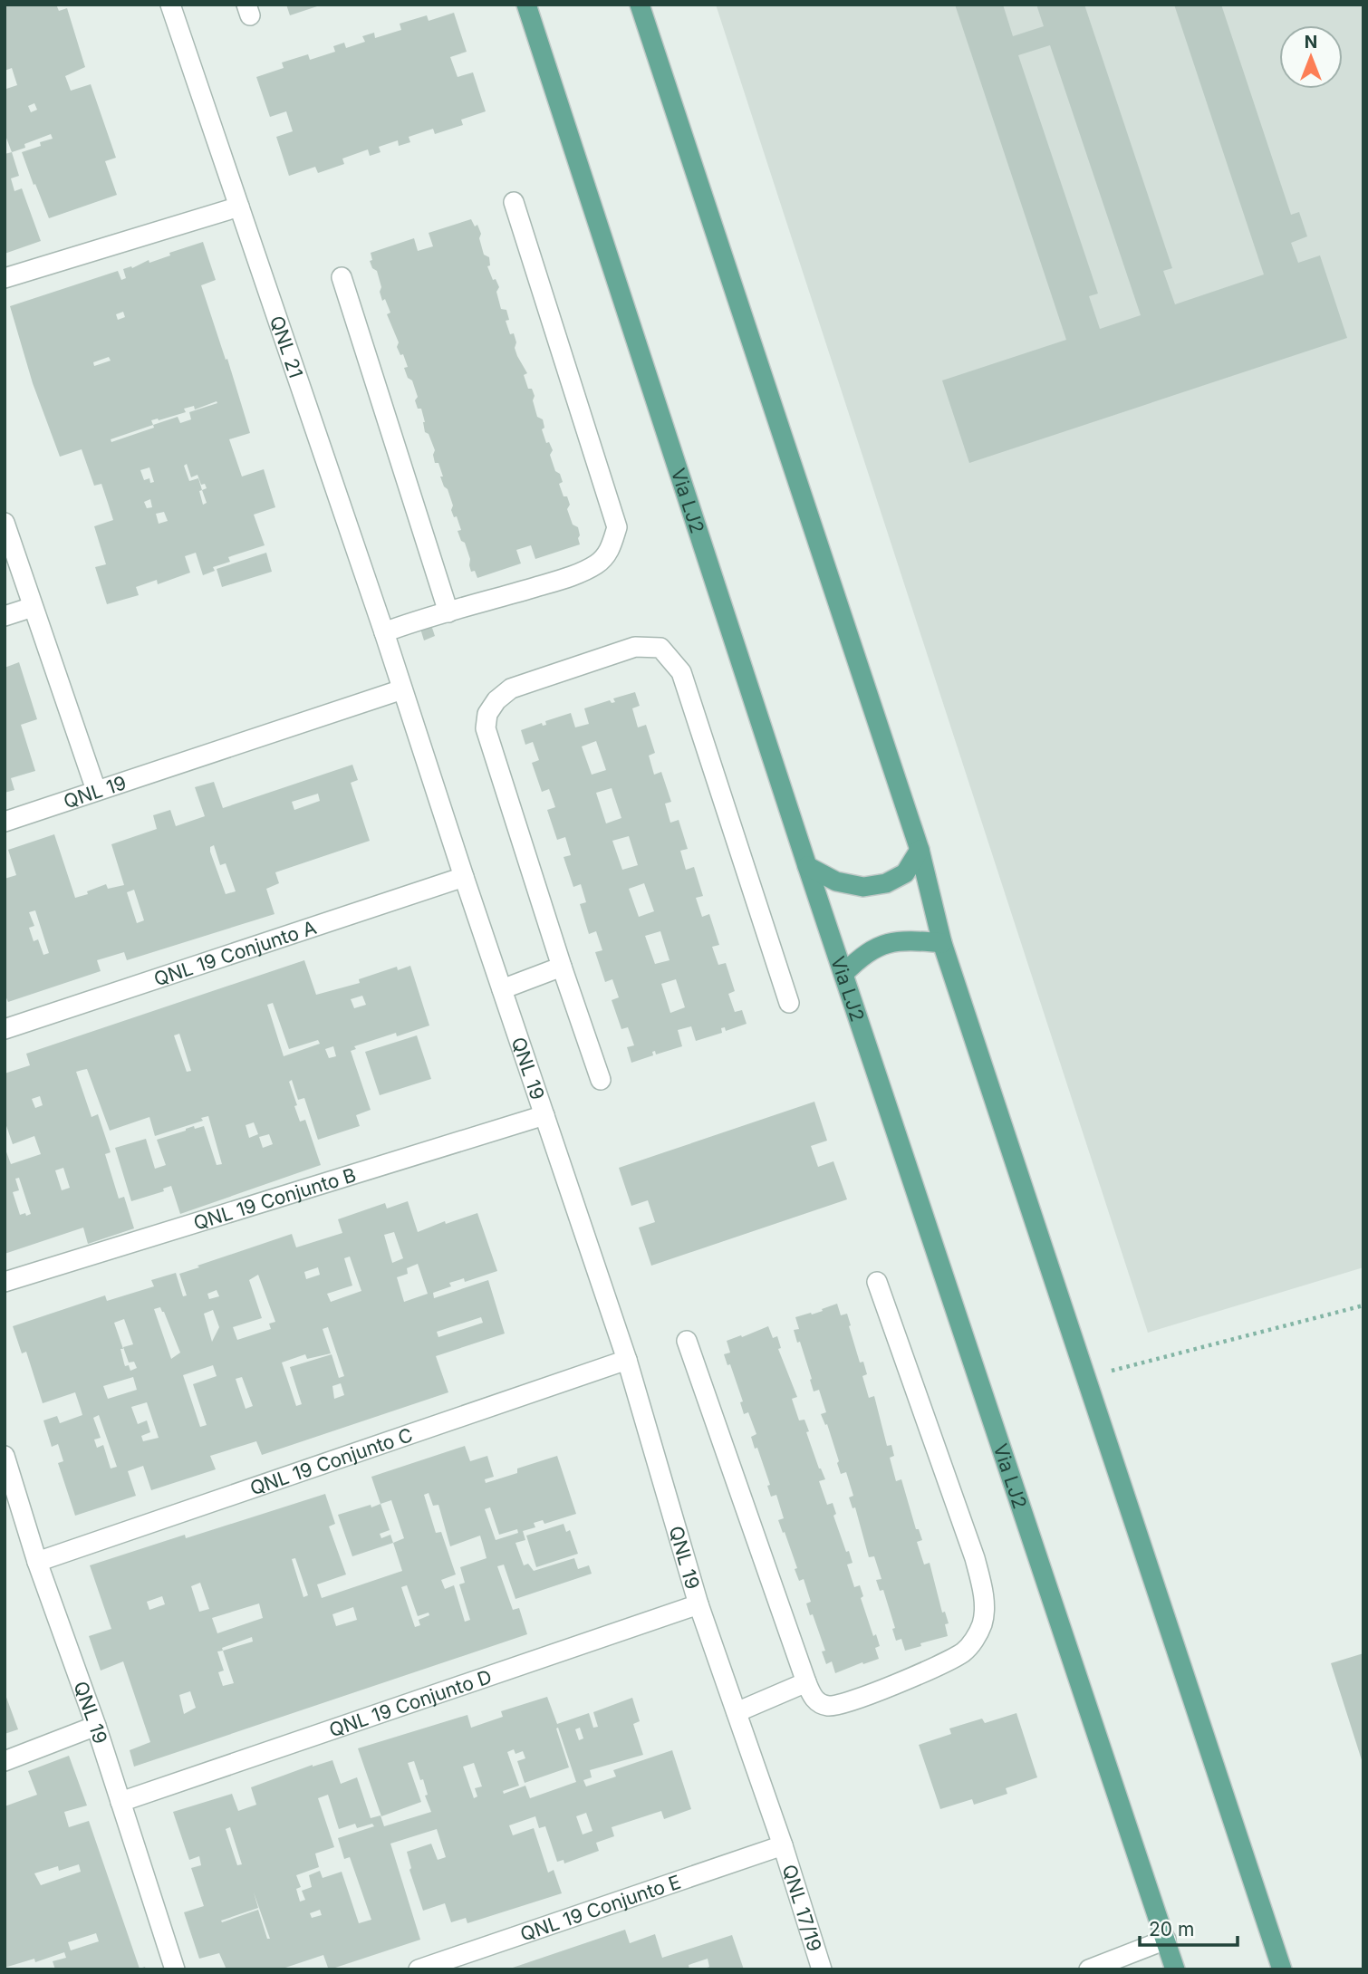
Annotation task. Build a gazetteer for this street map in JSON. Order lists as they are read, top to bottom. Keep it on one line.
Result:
{"streets":{"main road":["Via LJ2"],"street":["QNL 21","QNL 19","QNL 19 Conjunto A","QNL 19 Conjunto B","QNL 19 Conjunto C","QNL 19 Conjunto D","QNL 19 Conjunto E","QNL 17/19"]},"crossings":[["QNL 21","QNL 19"],["QNL 19","QNL 19 Conjunto A"],["QNL 19","QNL 19 Conjunto B"],["QNL 19","QNL 19 Conjunto C"],["QNL 19","QNL 19 Conjunto D"],["QNL 19","QNL 19 Conjunto E"],["QNL 19","QNL 17/19"],["QNL 19 Conjunto E","QNL 17/19"]],"scale_bar":"20 m","north":"top"}
